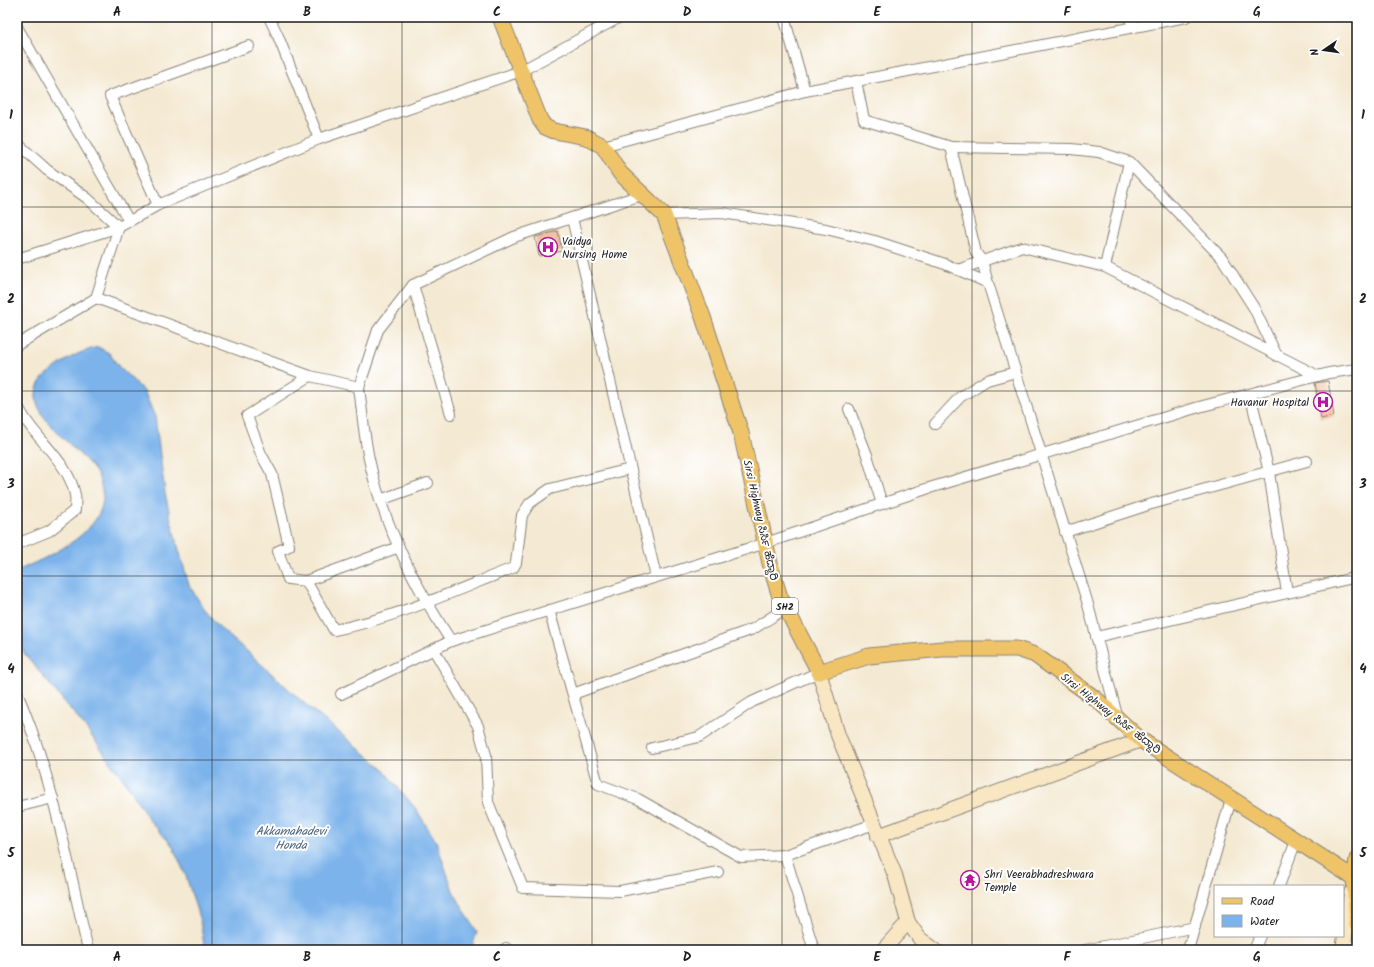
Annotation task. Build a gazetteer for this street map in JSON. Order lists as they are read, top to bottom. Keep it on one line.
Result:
{"streets":{"main road":["Sirsi Highway ಸಿರ್ಸಿ ಹೆದ್ದಾರಿ","SH2"]},"water":["Akkamahadevi Honda"],"places":{"hospital":["Vaidya Nursing Home","Havanur Hospital"],"temple":["Shri Veerabhadreshwara Temple"]},"legend":["Road","Water"],"north":"left","grid":{"columns":["A","B","C","D","E","F","G"],"rows":["1","2","3","4","5"]}}
